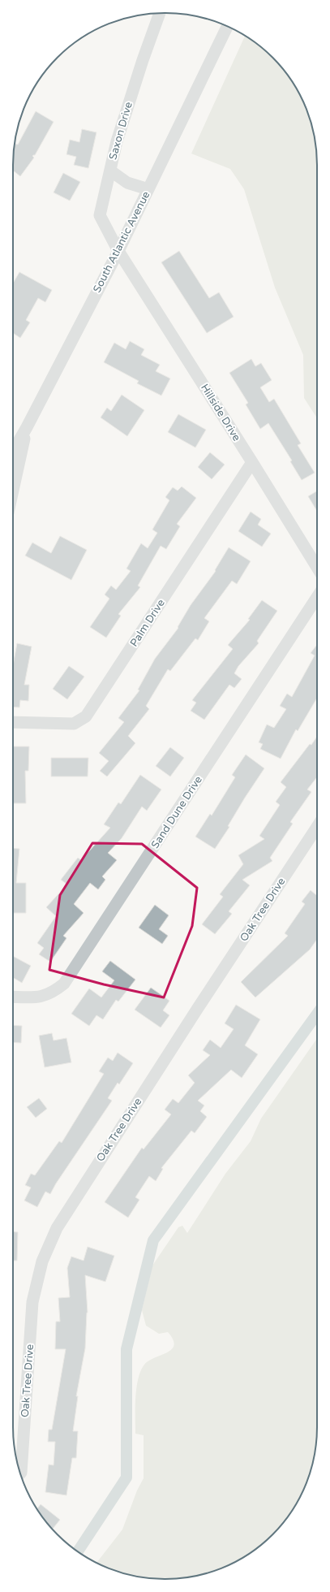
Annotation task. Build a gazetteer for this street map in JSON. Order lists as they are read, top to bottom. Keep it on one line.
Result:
{"streets":{"street":["Saxon Drive","South Atlantic Avenue","Hillside Drive","Palm Drive","Sand Dune Drive","Oak Tree Drive"]},"crossings":[["Saxon Drive","South Atlantic Avenue"],["Saxon Drive","Hillside Drive"],["South Atlantic Avenue","Hillside Drive"],["Hillside Drive","Palm Drive"]]}
